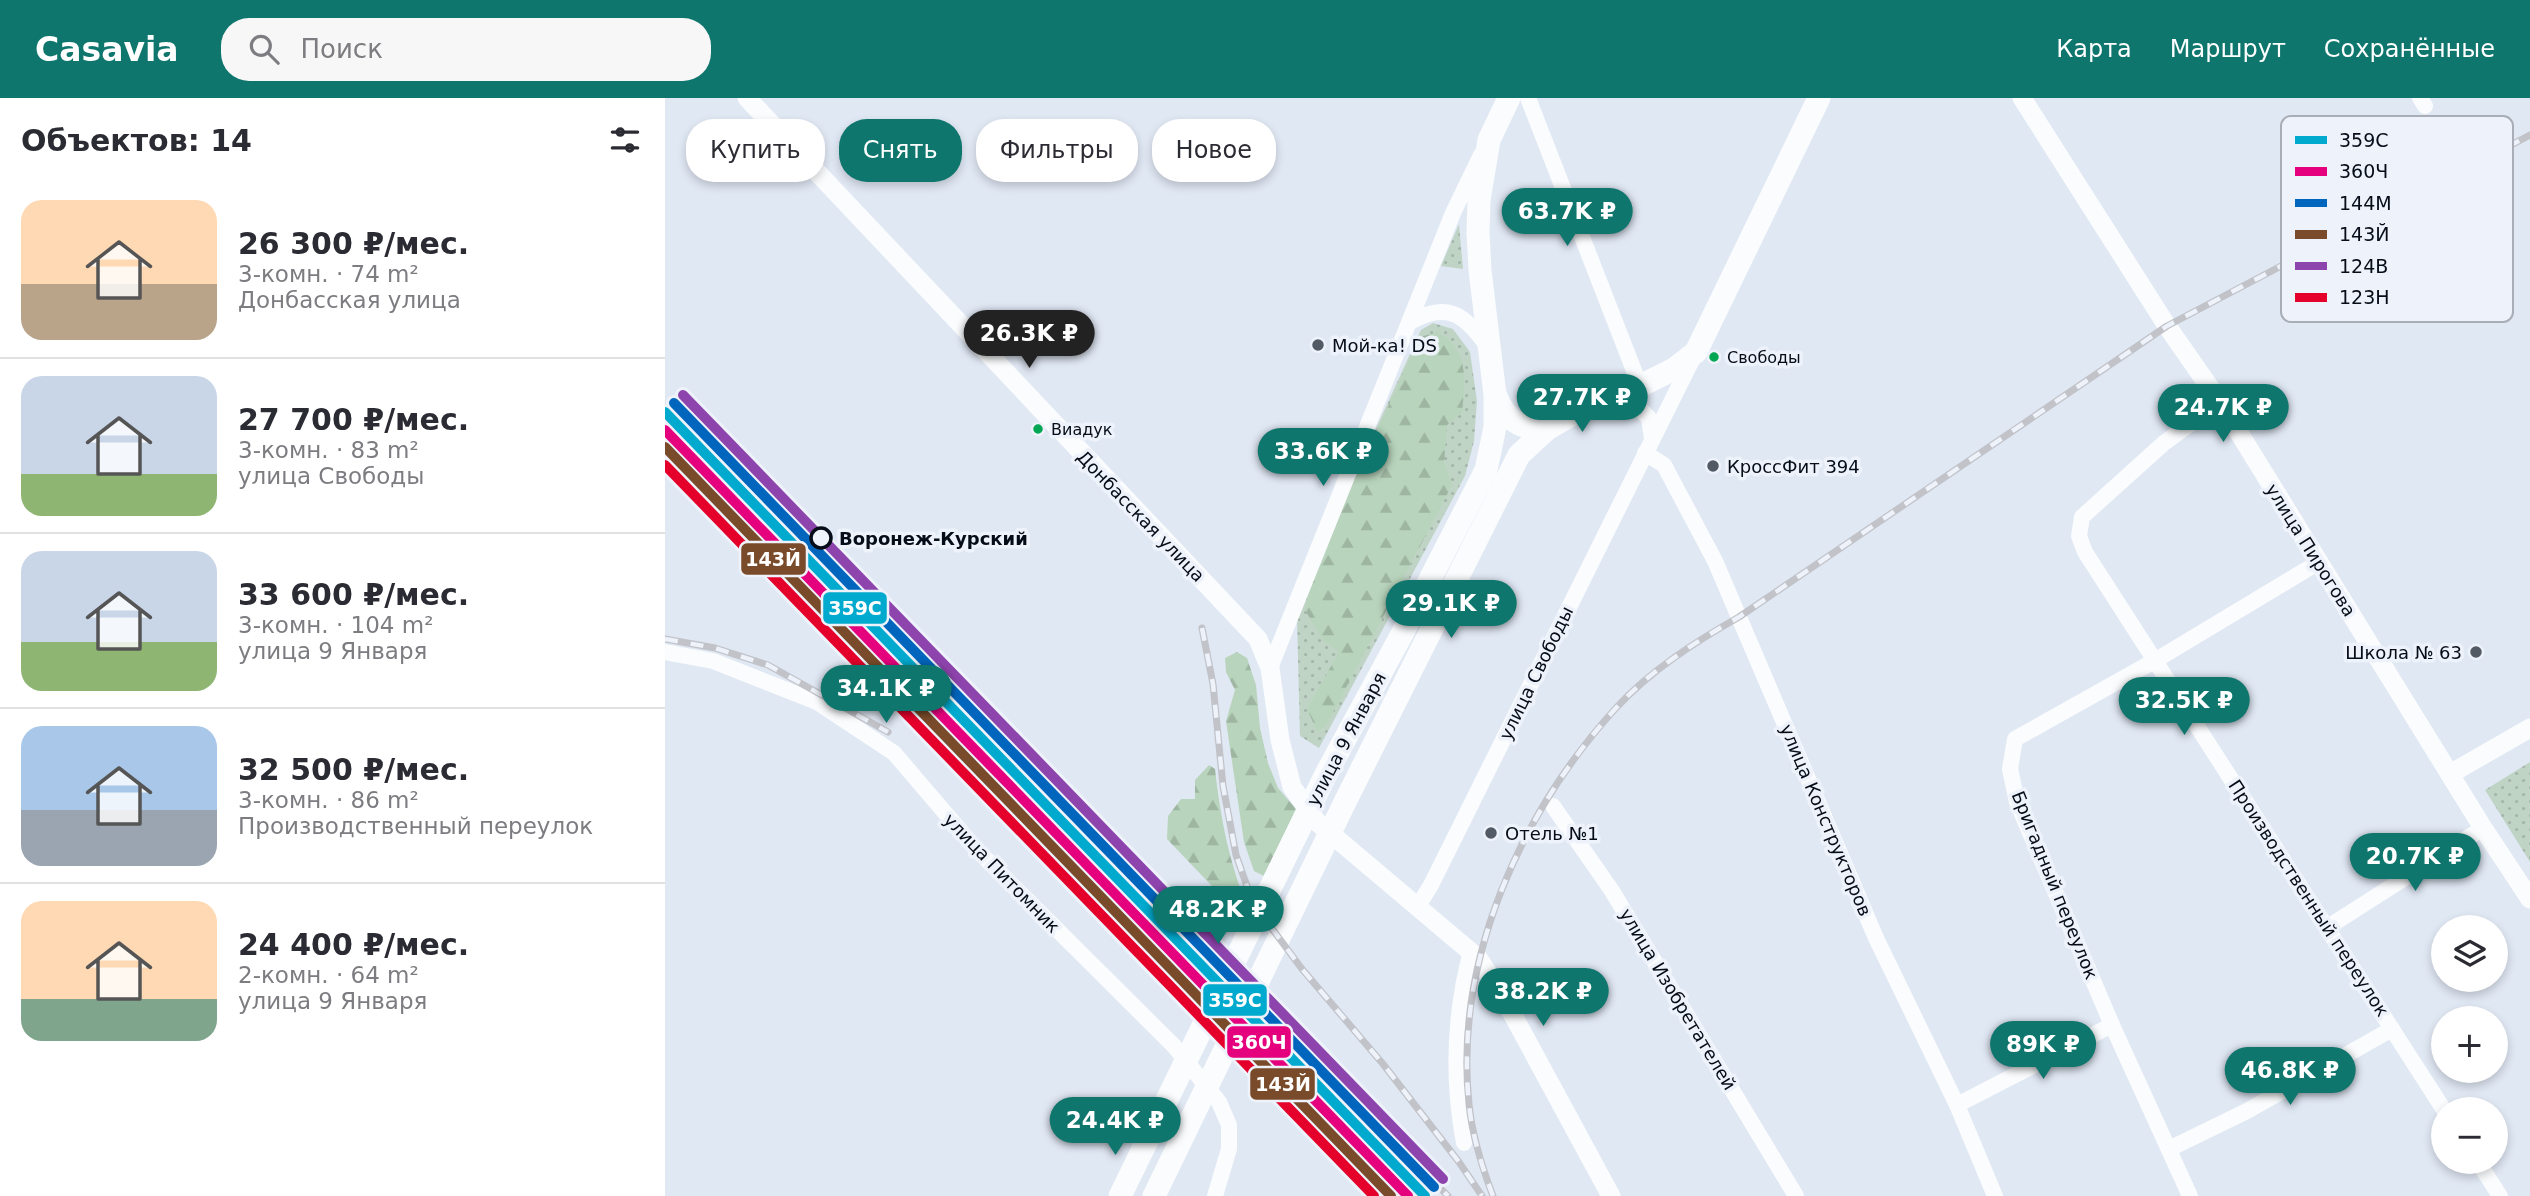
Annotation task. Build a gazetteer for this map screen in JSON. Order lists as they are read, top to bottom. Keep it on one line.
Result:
{"streets":{"main road":["улица Свободы","улица 9 Января"],"street":["Донбасская улица","улица Пирогова","улица Конструкторов","улица Питомник","Бригадный переулок","Производственный переулок","улица Изобретателей"]},"crossings":[["Донбасская улица","улица Свободы"],["Донбасская улица","улица 9 Января"],["улица Пирогова","Бригадный переулок"],["улица Пирогова","Производственный переулок"],["улица Свободы","улица 9 Января"],["улица Свободы","улица Конструкторов"],["Бригадный переулок","Производственный переулок"]],"places":["Мой-ка! DS","Свободы","Виадук","КроссФит 394","Воронеж-Курский","Школа № 63","Отель №1"],"lines":["transit line 124В","transit line 144М","transit line 359С","transit line 360Ч","transit line 143Й","transit line 123Н"],"legend":["359С","360Ч","144М","143Й","124В","123Н"],"page":{"header":"Casavia","search":"Поиск","nav":["Карта","Маршрут","Сохранённые"],"heading":"Объектов: 14","chip":["Купить","Снять","Фильтры","Новое"],"list":[{"name":"26 300 ₽/мес.","note":"3-комн. · 74 m² · Донбасская улица"},{"name":"27 700 ₽/мес.","note":"3-комн. · 83 m² · улица Свободы"},{"name":"33 600 ₽/мес.","note":"3-комн. · 104 m² · улица 9 Января"},{"name":"32 500 ₽/мес.","note":"3-комн. · 86 m² · Производственный переулок"},{"name":"24 400 ₽/мес.","note":"2-комн. · 64 m² · улица 9 Января"}],"price":["63.7K ₽","26.3K ₽","27.7K ₽","24.7K ₽","33.6K ₽","29.1K ₽","34.1K ₽","32.5K ₽","20.7K ₽","48.2K ₽","38.2K ₽","89K ₽","46.8K ₽","24.4K ₽"],"map_buttons":["+","−"]}}
